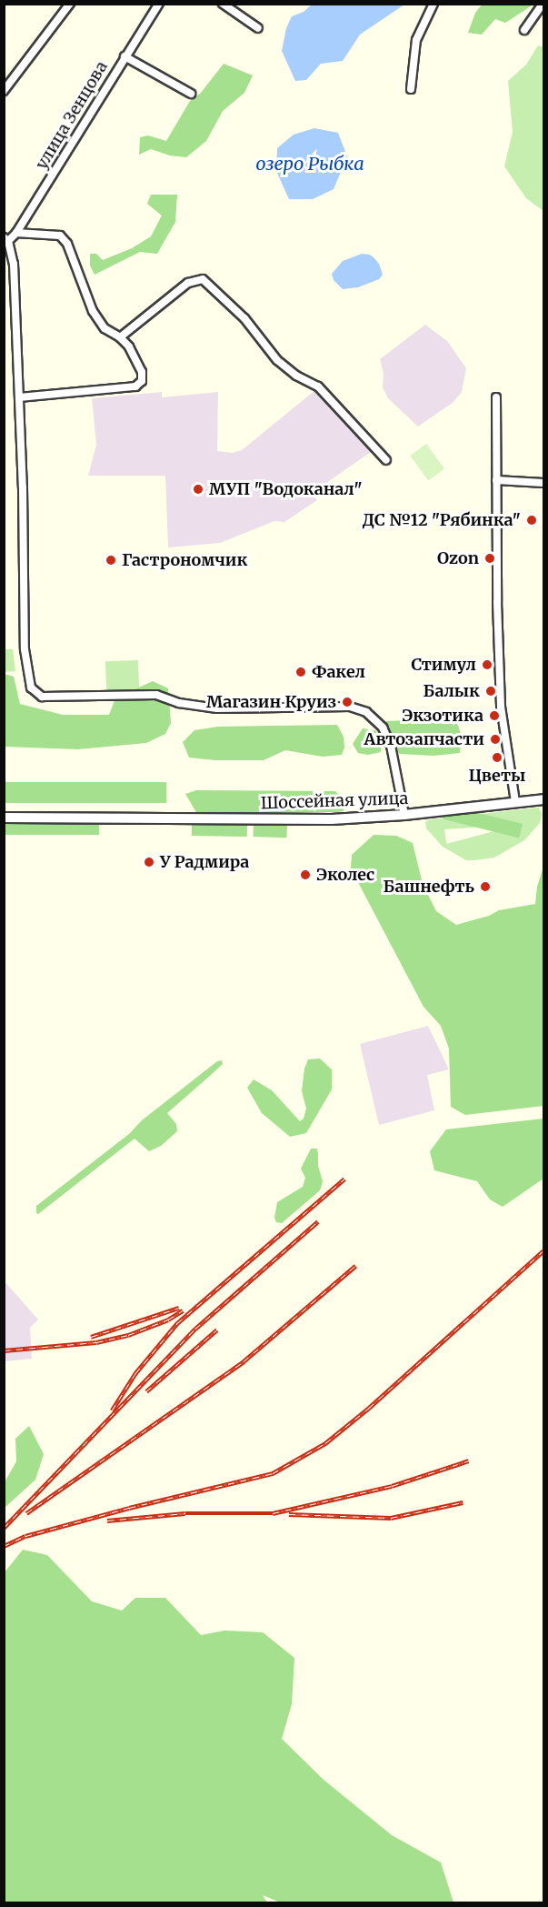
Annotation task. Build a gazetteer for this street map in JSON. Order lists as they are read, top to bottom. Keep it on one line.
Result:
{"streets":{"street":["улица Зенцова","Шоссейная улица"]},"water":["озеро Рыбка"],"places":["МУП \"Водоканал\"","ДС №12 \"Рябинка\"","Ozon","Гастрономчик","Стимул","Факел","Балык","Магазин Круиз","Экзотика","Автозапчасти","Цветы","У Радмира","Эколес","Башнефть"]}
